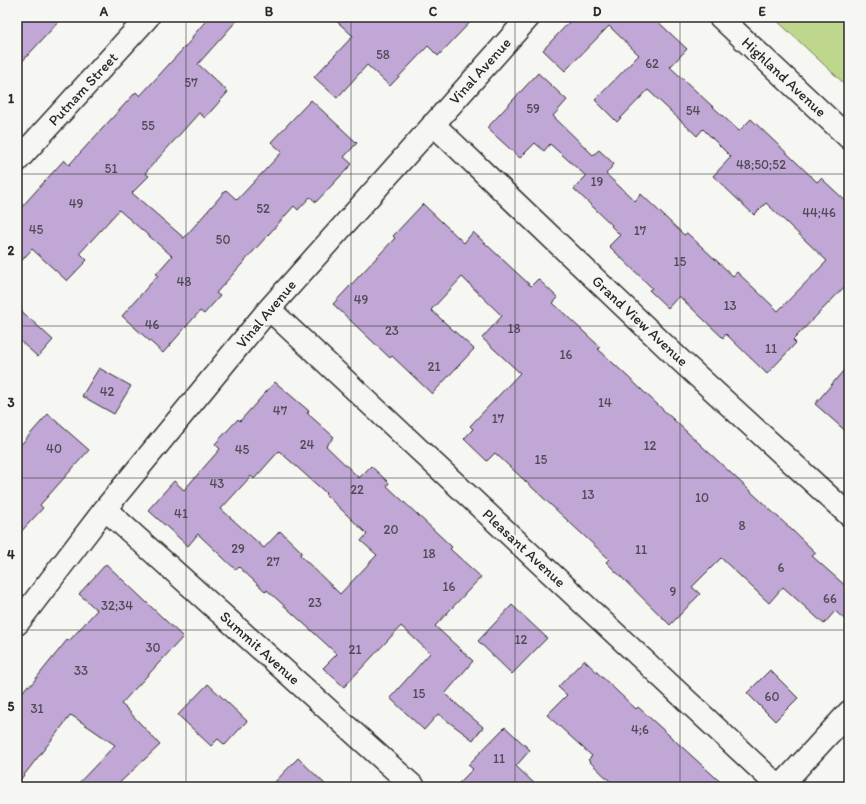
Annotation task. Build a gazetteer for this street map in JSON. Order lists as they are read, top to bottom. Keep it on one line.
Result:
{"streets":{"street":["Vinal Avenue","Highland Avenue","Putnam Street","Grand View Avenue","Pleasant Avenue","Summit Avenue"]},"crossings":[["Vinal Avenue","Grand View Avenue"],["Vinal Avenue","Pleasant Avenue"],["Vinal Avenue","Summit Avenue"]],"house_numbers":["58","62","57","59","54","55","48;50;52","51","19","49","52","44;46","45","17","50","15","48","49","13","46","18","23","11","16","21","42","14","47","17","24","12","40","45","15","43","22","13","10","41","8","20","29","11","18","27","6","16","9","66","23","32;34","12","30","21","33","15","60","31","4;6","11"],"grid":{"columns":["A","B","C","D","E"],"rows":["1","2","3","4","5"]}}
